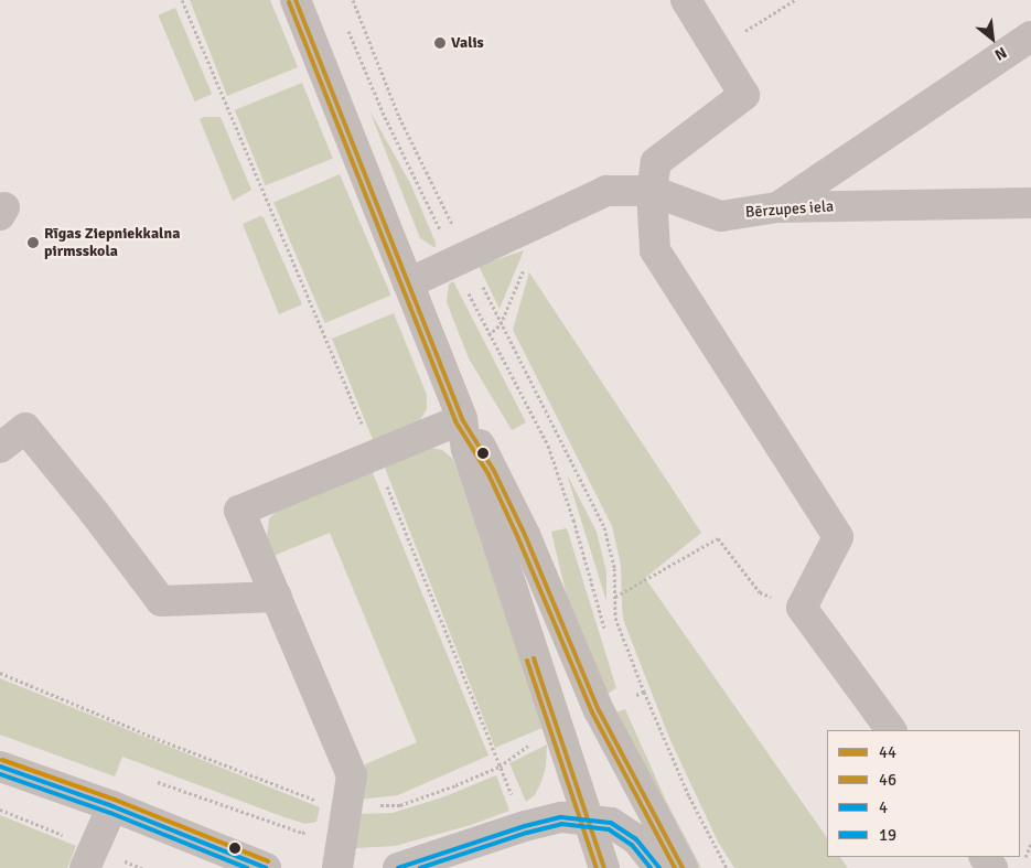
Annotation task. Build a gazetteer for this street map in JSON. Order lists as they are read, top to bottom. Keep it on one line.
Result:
{"streets":{"street":["Bērzupes iela"]},"places":["Valis","Rīgas Ziepniekkalna pirmsskola"],"lines":["transit line 44","transit line 46","transit line 4","transit line 19"],"legend":["44","46","4","19"],"north":"bottom right"}
